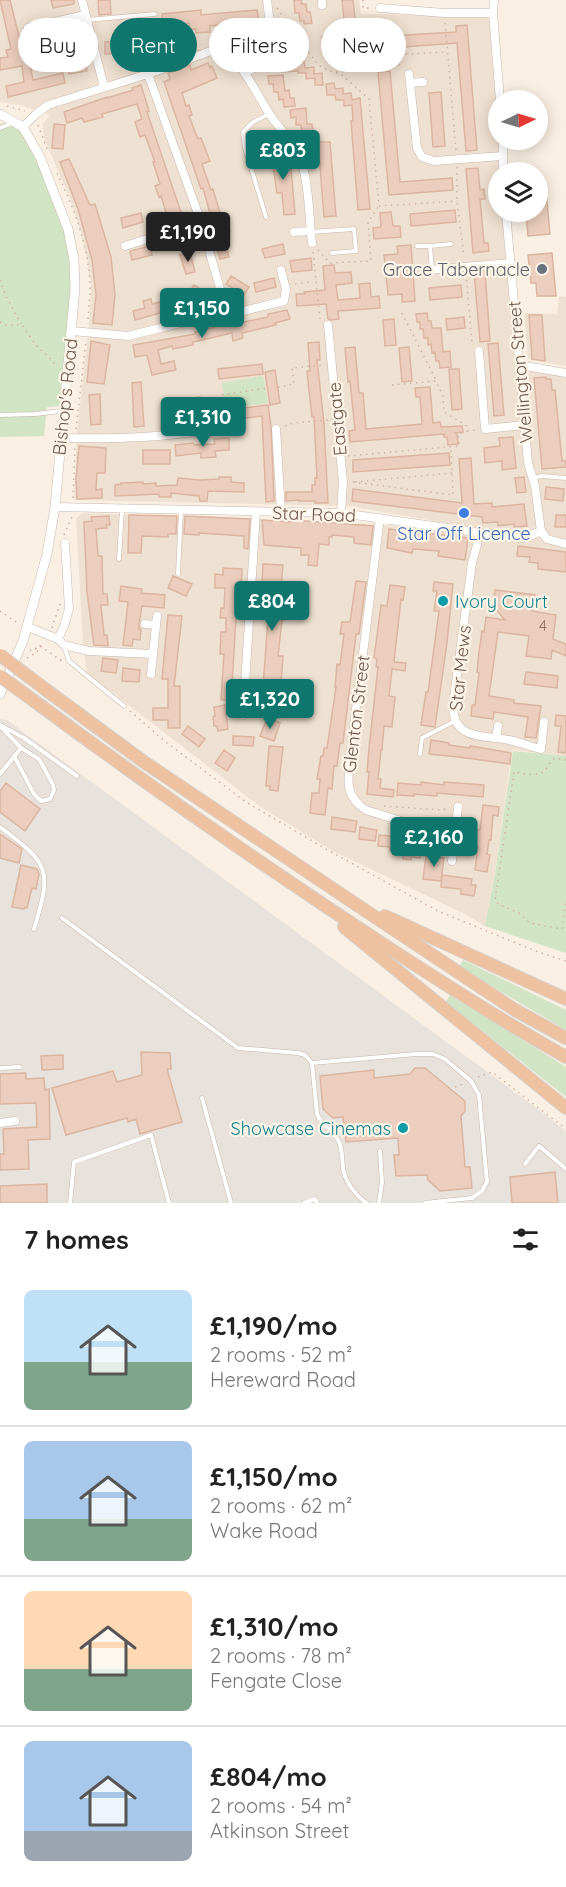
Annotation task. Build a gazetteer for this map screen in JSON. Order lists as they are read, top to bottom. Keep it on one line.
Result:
{"streets":{"street":["Wellington Street","Bishop's Road","Eastgate","Star Road","Star Mews","Glenton Street"]},"crossings":[["Wellington Street","Star Road"],["Bishop's Road","Star Road"],["Eastgate","Star Road"],["Star Road","Star Mews"],["Star Road","Glenton Street"]],"places":["Grace Tabernacle","Star Off Licence","Ivory Court","Showcase Cinemas"],"house_numbers":["4"],"north":"right","page":{"chip":["Buy","Rent","Filters","New"],"price":["£803","£1,190","£1,150","£1,310","£804","£1,320","£2,160"],"heading":"7 homes","list":[{"name":"£1,190/mo","note":"2 rooms · 52 m² · Hereward Road"},{"name":"£1,150/mo","note":"2 rooms · 62 m² · Wake Road"},{"name":"£1,310/mo","note":"2 rooms · 78 m² · Fengate Close"},{"name":"£804/mo","note":"2 rooms · 54 m² · Atkinson Street"}]}}
